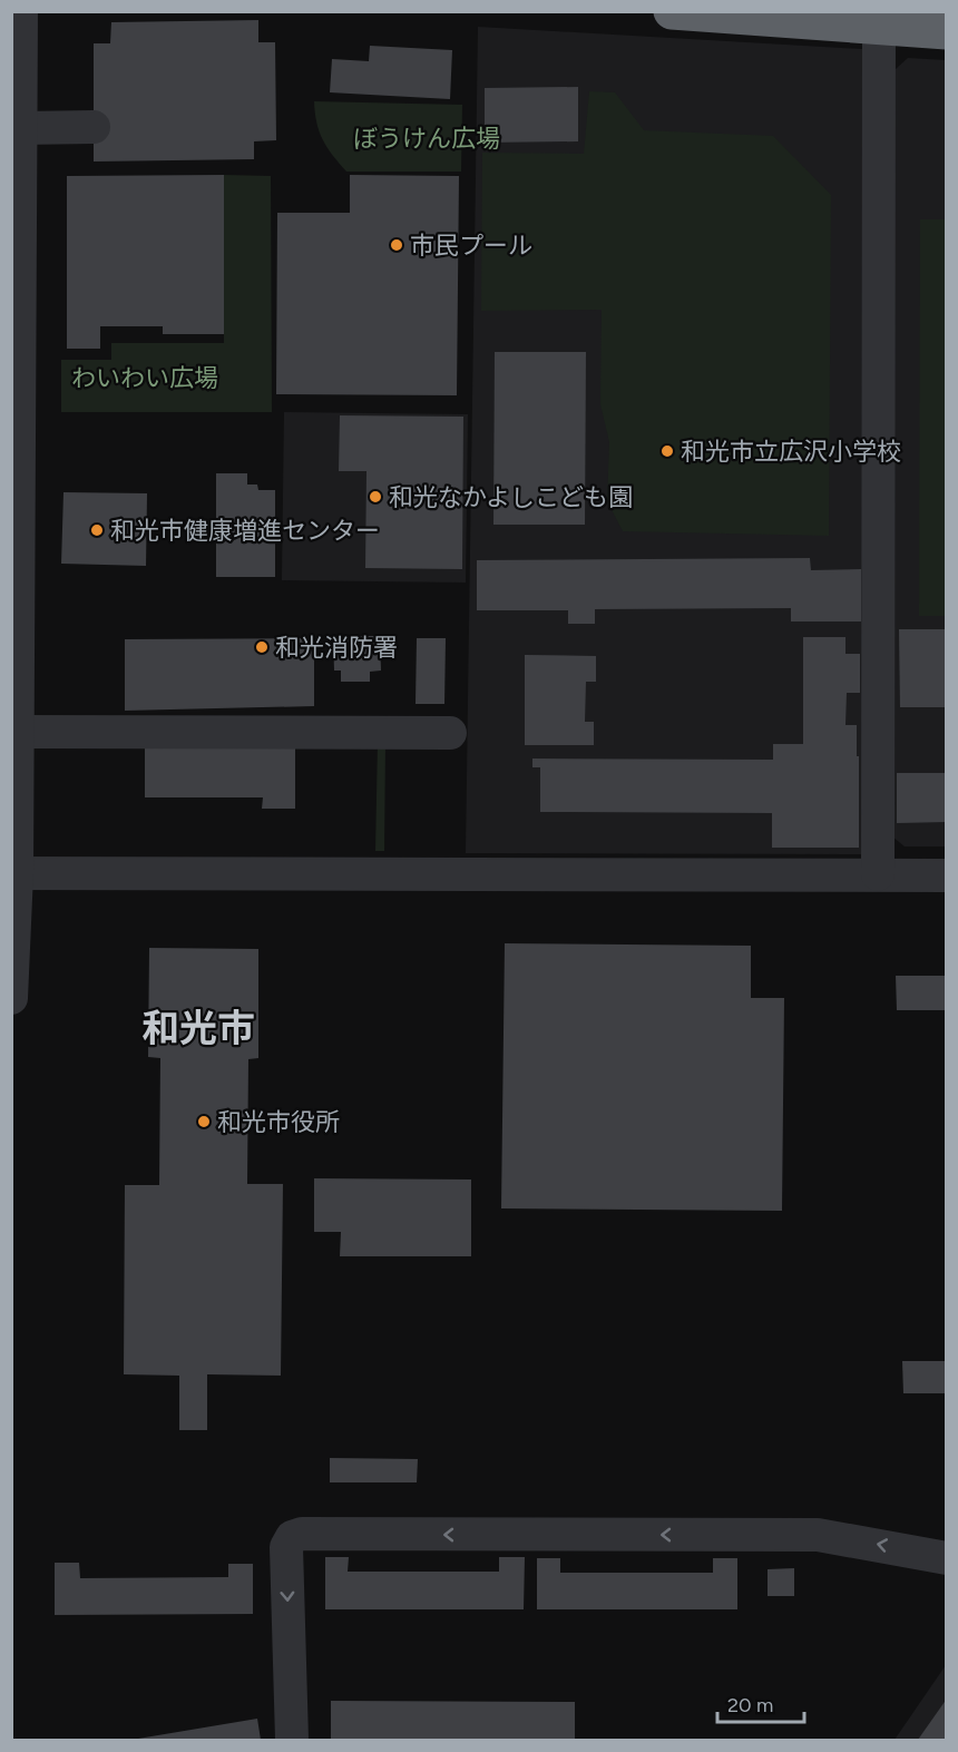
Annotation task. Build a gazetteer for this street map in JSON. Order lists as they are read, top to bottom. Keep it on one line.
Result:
{"districts":["和光市"],"parks":["ぼうけん広場","わいわい広場"],"places":["市民プール","和光市立広沢小学校","和光なかよしこども園","和光市健康増進センター","和光消防署","和光市役所"],"scale_bar":"20 m"}
